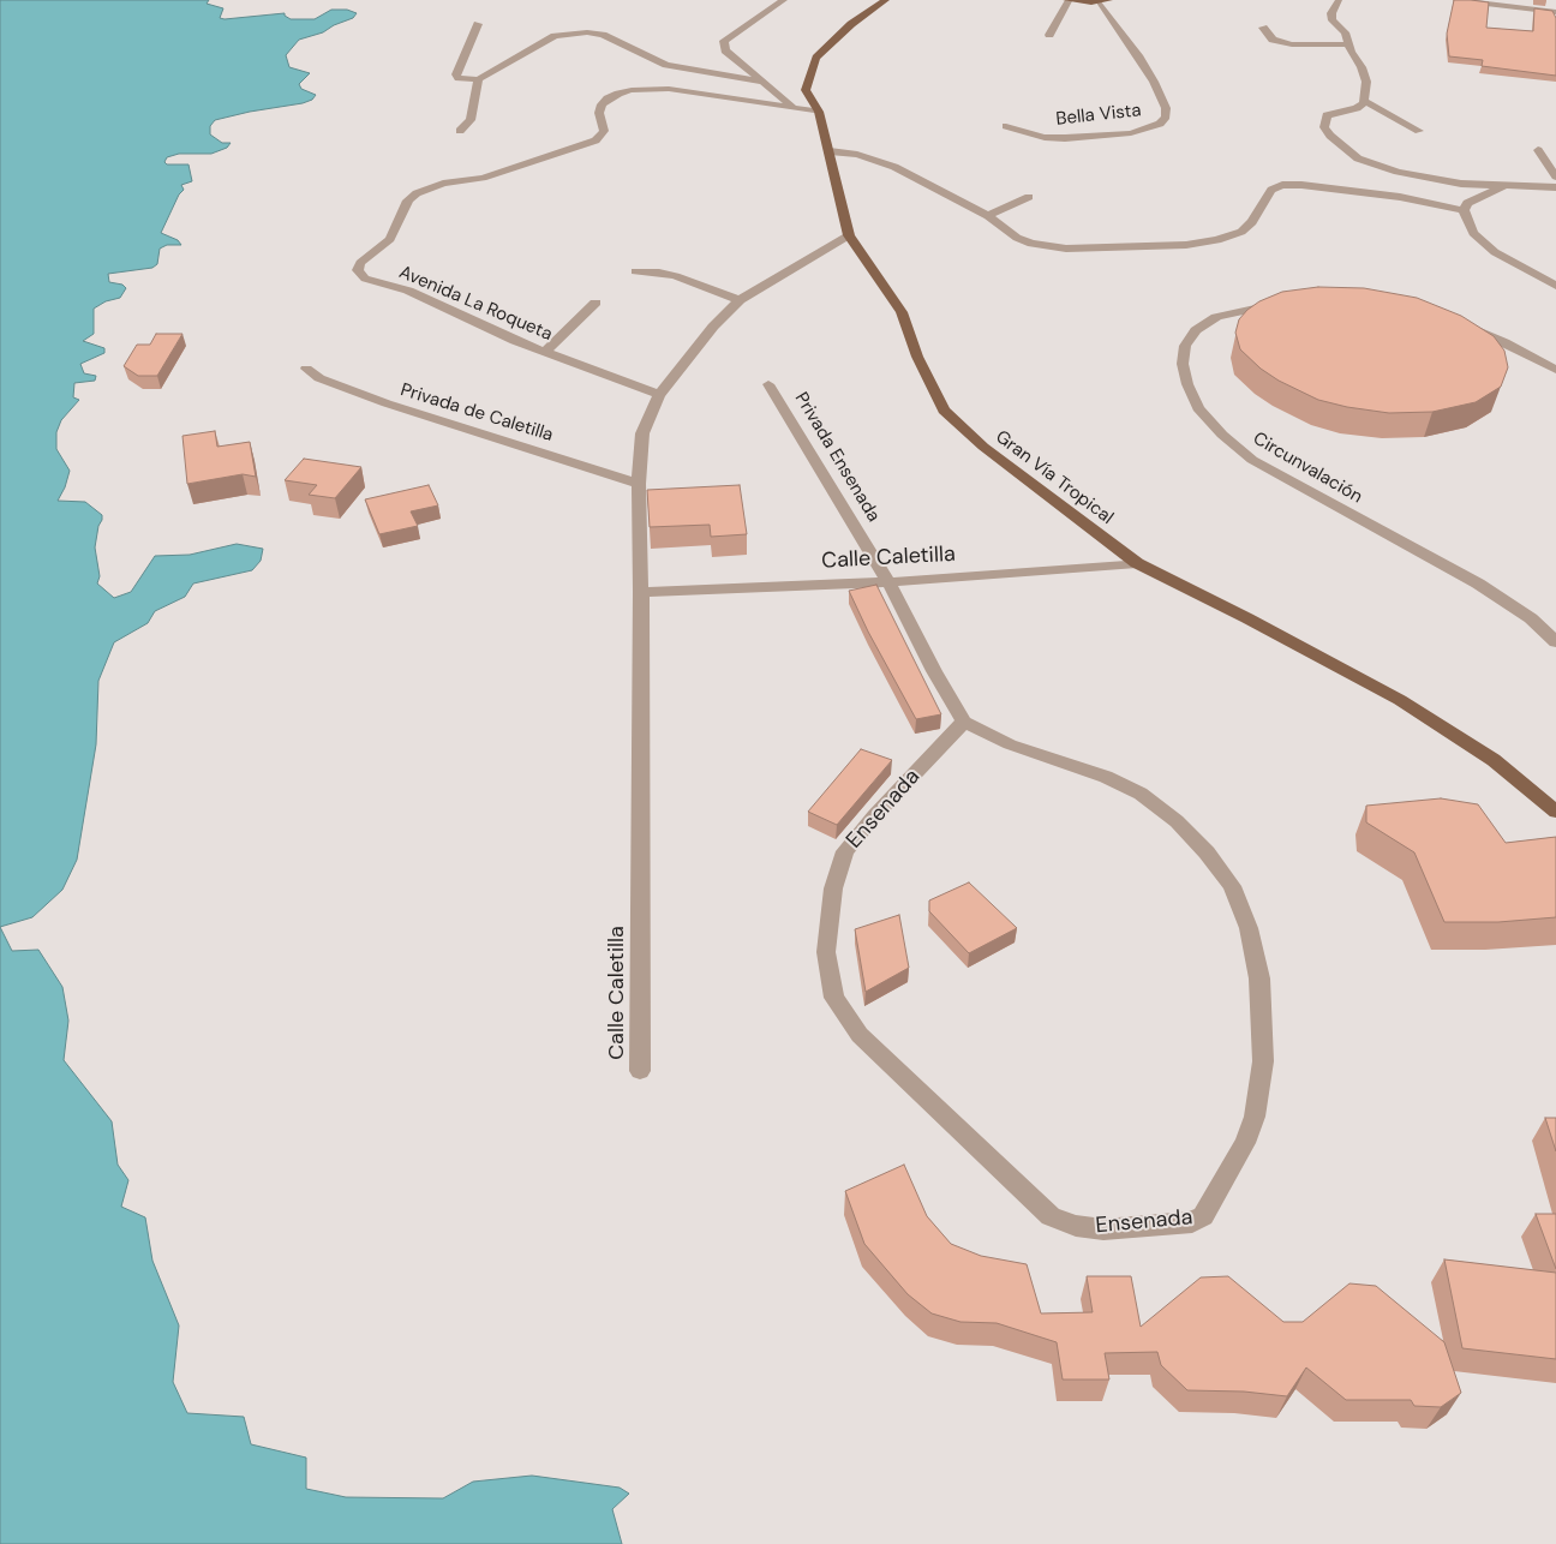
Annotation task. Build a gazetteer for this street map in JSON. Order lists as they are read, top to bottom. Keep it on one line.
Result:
{"streets":{"main road":["Gran Vía Tropical"],"street":["Bella Vista","Avenida La Roqueta","Privada de Caletilla","Privada Ensenada","Circunvalación","Calle Caletilla","Ensenada"]},"crossings":[["Avenida La Roqueta","Gran Vía Tropical"],["Avenida La Roqueta","Calle Caletilla"],["Privada de Caletilla","Calle Caletilla"],["Privada Ensenada","Calle Caletilla"],["Gran Vía Tropical","Calle Caletilla"]]}
